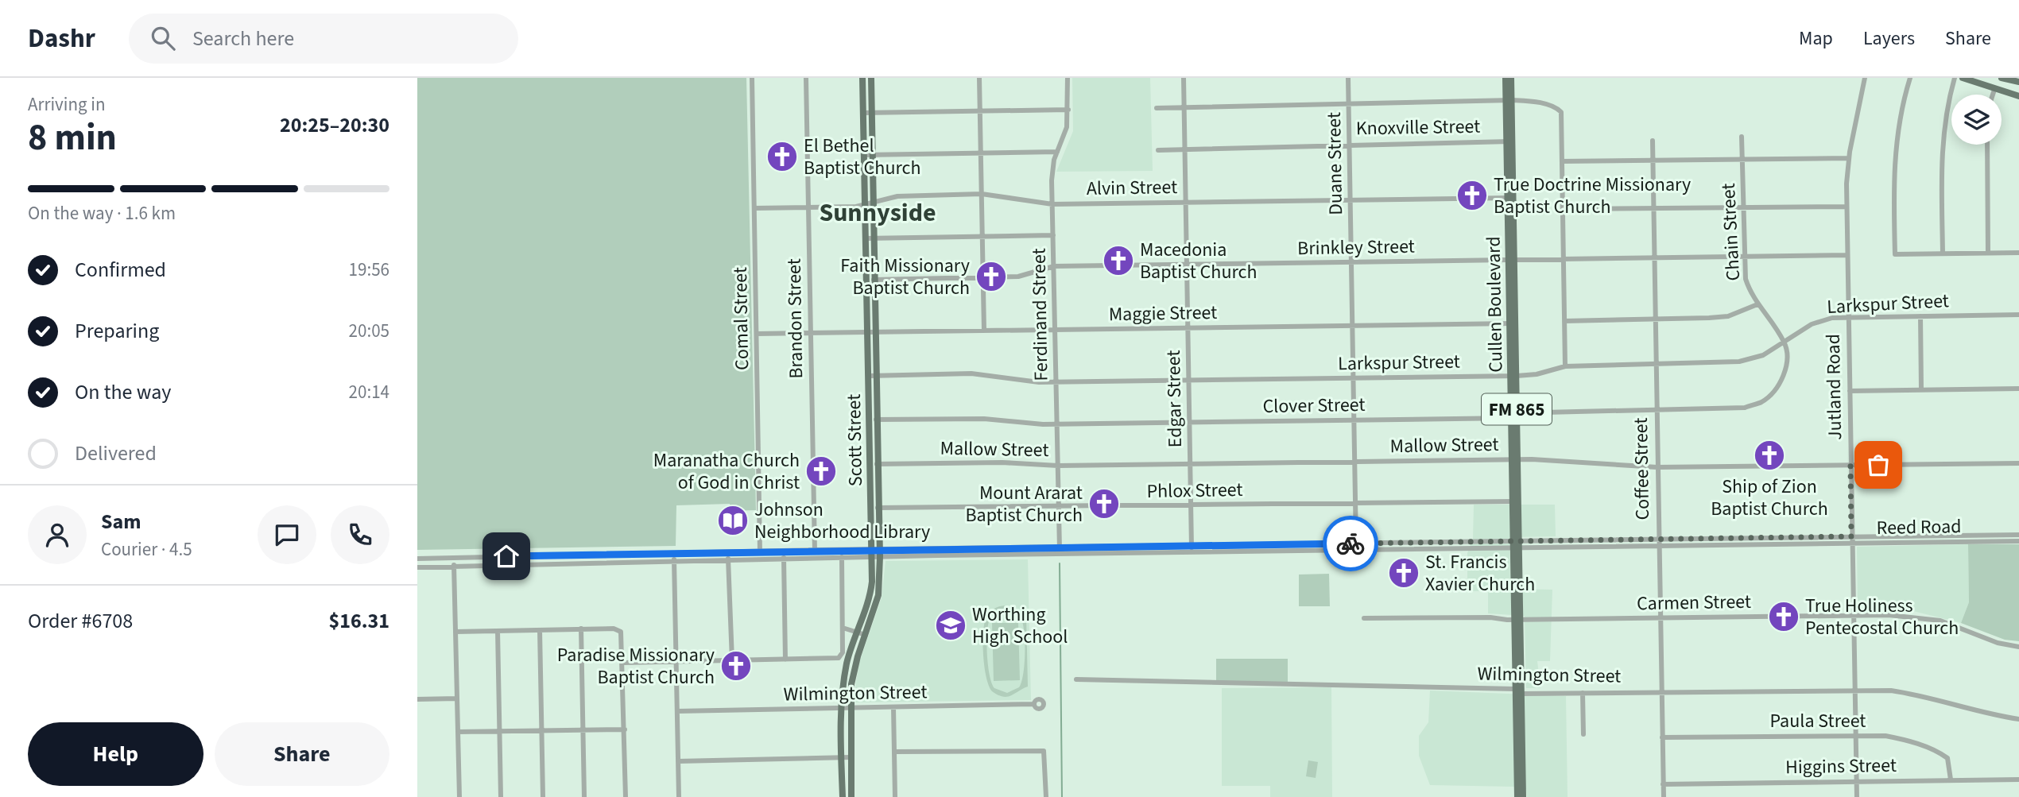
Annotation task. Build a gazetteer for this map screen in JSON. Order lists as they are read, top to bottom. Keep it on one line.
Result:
{"streets":{"main road":["Cullen Boulevard","FM 865","Scott Street"],"street":["Knoxville Street","Duane Street","Alvin Street","Chain Street","Brinkley Street","Larkspur Street","Maggie Street","Ferdinand Street","Comal Street","Brandon Street","Jutland Road","Edgar Street","Clover Street","Mallow Street","Coffee Street","Phlox Street","Reed Road","Carmen Street","Wilmington Street","Paula Street","Higgins Street"]},"crossings":[["Knoxville Street","Duane Street"],["Knoxville Street","Cullen Boulevard"],["Knoxville Street","Edgar Street"],["Duane Street","Alvin Street"],["Duane Street","Brinkley Street"],["Duane Street","Larkspur Street"],["Duane Street","Maggie Street"],["Duane Street","Clover Street"],["Duane Street","Mallow Street"],["Duane Street","Phlox Street"],["Duane Street","Reed Road"],["Alvin Street","Cullen Boulevard"],["Alvin Street","Ferdinand Street"],["Alvin Street","Comal Street"],["Alvin Street","Brandon Street"],["Alvin Street","Edgar Street"],["Alvin Street","Scott Street"],["Chain Street","Brinkley Street"],["Chain Street","Larkspur Street"],["Chain Street","Clover Street"],["Brinkley Street","Cullen Boulevard"],["Brinkley Street","Ferdinand Street"],["Brinkley Street","Jutland Road"],["Brinkley Street","Edgar Street"],["Brinkley Street","Scott Street"],["Brinkley Street","Coffee Street"],["Larkspur Street","Cullen Boulevard"],["Larkspur Street","Ferdinand Street"],["Larkspur Street","Jutland Road"],["Larkspur Street","Edgar Street"],["Larkspur Street","Clover Street"],["Larkspur Street","Scott Street"],["Larkspur Street","Coffee Street"],["Cullen Boulevard","Maggie Street"],["Cullen Boulevard","Clover Street"],["Cullen Boulevard","Mallow Street"],["Cullen Boulevard","Phlox Street"],["Cullen Boulevard","Reed Road"],["Cullen Boulevard","Carmen Street"],["Cullen Boulevard","Wilmington Street"],["Maggie Street","Ferdinand Street"],["Maggie Street","Comal Street"],["Maggie Street","Brandon Street"],["Maggie Street","Edgar Street"],["Maggie Street","Scott Street"],["Ferdinand Street","Clover Street"],["Ferdinand Street","Mallow Street"],["Ferdinand Street","Phlox Street"],["Ferdinand Street","Reed Road"],["Comal Street","Reed Road"],["Brandon Street","Reed Road"],["Jutland Road","Mallow Street"],["Jutland Road","Reed Road"],["Jutland Road","Carmen Street"],["Jutland Road","Wilmington Street"],["Jutland Road","Paula Street"],["Jutland Road","Higgins Street"],["Edgar Street","Clover Street"],["Edgar Street","Mallow Street"],["Edgar Street","Phlox Street"],["Edgar Street","Reed Road"],["Clover Street","Scott Street"],["Clover Street","Coffee Street"],["Scott Street","Mallow Street"],["Scott Street","Phlox Street"],["Scott Street","Reed Road"],["Scott Street","Wilmington Street"],["Mallow Street","Coffee Street"],["Coffee Street","Reed Road"],["Coffee Street","Carmen Street"],["Coffee Street","Wilmington Street"],["Coffee Street","Paula Street"],["Coffee Street","Higgins Street"],["Paula Street","Higgins Street"]],"districts":["Sunnyside"],"places":{"church":["El Bethel Baptist Church","True Doctrine Missionary Baptist Church","Macedonia Baptist Church","Faith Missionary Baptist Church","Ship of Zion Baptist Church","Maranatha Church of God in Christ","Mount Ararat Baptist Church","St. Francis Xavier Church","True Holiness Pentecostal Church","Paradise Missionary Baptist Church"],"library":["Johnson Neighborhood Library"],"school or university":["Worthing High School"]},"page":{"header":"Dashr","search":"Search here","nav":["Map","Layers","Share"],"heading":["8 min","Arriving in","20:25–20:30"],"panel":["Sam","Courier · 4.5","Order #6708","$16.31"],"bar":"On the way · 1.6 km","list":[["Confirmed","19:56"],["Preparing","20:05"],["On the way","20:14"],"Delivered"],"buttons":["Help","Share"]}}
